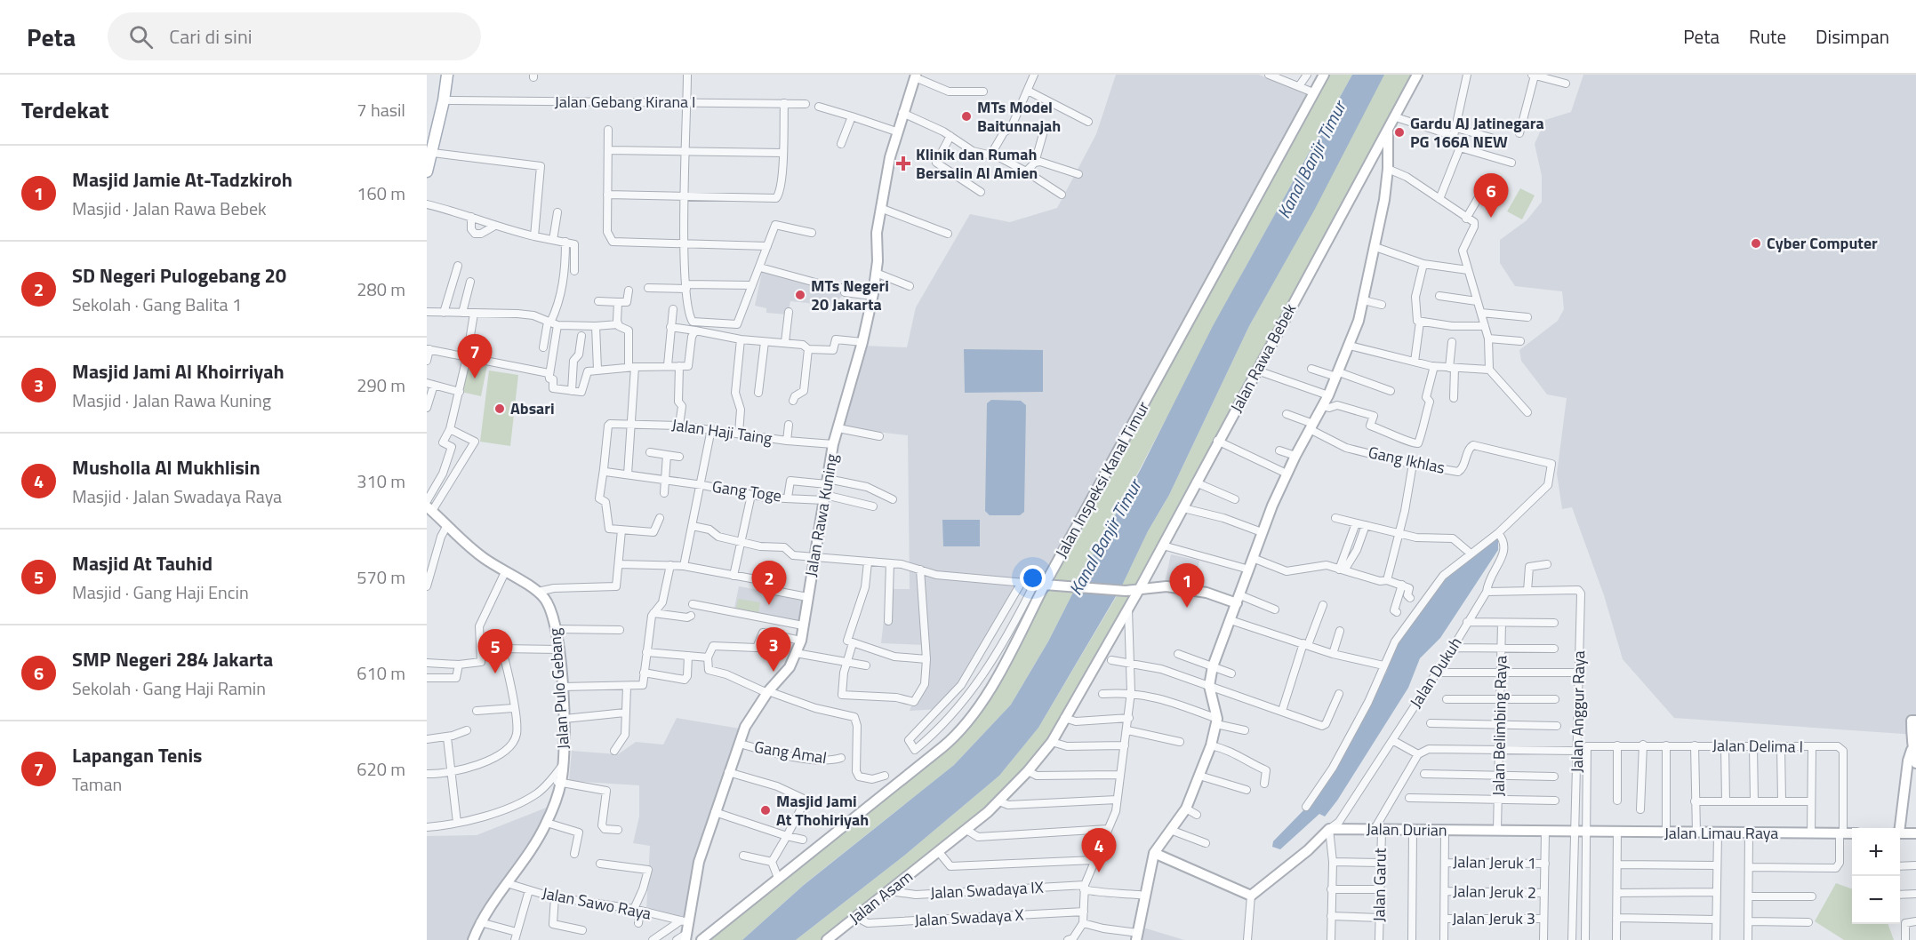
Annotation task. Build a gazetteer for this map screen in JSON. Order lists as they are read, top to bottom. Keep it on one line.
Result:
{"streets":{"street":["Jalan Gebang Kirana I","Jalan Rawa Bebek","Jalan Haji Taing","Gang Ikhlas","Jalan Inspeksi Kanal Timur","Gang Toge","Jalan Rawa Kuning","Jalan Dukuh","Jalan Pulo Gebang","Jalan Anggur Raya","Jalan Belimbing Raya","Jalan Delima I","Gang Amal","Jalan Durian","Jalan Limau Raya","Jalan Jeruk 1","Jalan Garut","Jalan Swadaya IX","Jalan Jeruk 2","Jalan Asam","Jalan Sawo Raya","Jalan Swadaya X","Jalan Jeruk 3"]},"crossings":[["Jalan Rawa Bebek","Jalan Asam"],["Jalan Haji Taing","Gang Toge"],["Jalan Haji Taing","Jalan Rawa Kuning"],["Gang Ikhlas","Jalan Dukuh"],["Gang Toge","Jalan Rawa Kuning"],["Jalan Rawa Kuning","Gang Amal"],["Jalan Rawa Kuning","Jalan Sawo Raya"],["Jalan Dukuh","Jalan Durian"],["Jalan Pulo Gebang","Jalan Sawo Raya"],["Jalan Anggur Raya","Jalan Durian"],["Jalan Belimbing Raya","Jalan Durian"],["Jalan Delima I","Jalan Durian"],["Jalan Delima I","Jalan Limau Raya"],["Jalan Durian","Jalan Limau Raya"],["Jalan Durian","Jalan Garut"],["Jalan Swadaya IX","Jalan Asam"],["Jalan Asam","Jalan Swadaya X"]],"water":["Kanal Banjir Timur"],"places":{"other":["MTs Model Baitunnajah","Gardu AJ Jatinegara PG 166A NEW","Cyber Computer","MTs Negeri 20 Jakarta","Absari","Masjid Jami At Thohiriyah"],"health":["Klinik dan Rumah Bersalin Al Amien"]},"page":{"header":"Peta","search":"Cari di sini","nav":["Peta","Rute","Disimpan"],"heading":["Terdekat","7 hasil"],"list":[{"mark":"1","name":"Masjid Jamie At-Tadzkiroh","note":"Masjid · Jalan Rawa Bebek","value":"160 m"},{"mark":"2","name":"SD Negeri Pulogebang 20","note":"Sekolah · Gang Balita 1","value":"280 m"},{"mark":"3","name":"Masjid Jami Al Khoirriyah","note":"Masjid · Jalan Rawa Kuning","value":"290 m"},{"mark":"4","name":"Musholla Al Mukhlisin","note":"Masjid · Jalan Swadaya Raya","value":"310 m"},{"mark":"5","name":"Masjid At Tauhid","note":"Masjid · Gang Haji Encin","value":"570 m"},{"mark":"6","name":"SMP Negeri 284 Jakarta","note":"Sekolah · Gang Haji Ramin","value":"610 m"},{"mark":"7","name":"Lapangan Tenis","note":"Taman","value":"620 m"}],"pins":["6","7","2","1","3","5","4"],"map_buttons":["+","−"]}}
